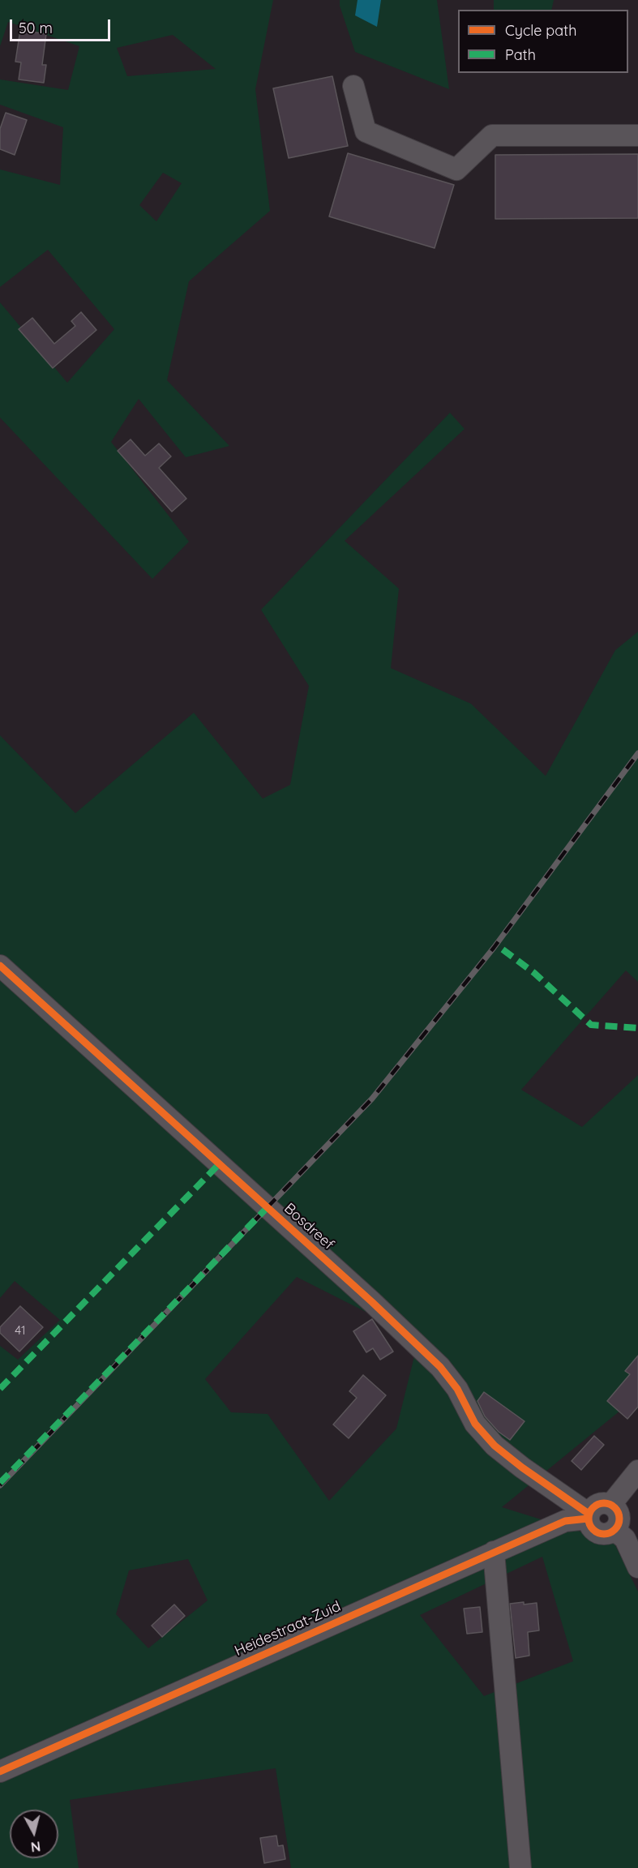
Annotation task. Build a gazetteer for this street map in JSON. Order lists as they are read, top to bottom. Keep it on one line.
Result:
{"streets":{"street":["Bosdreef","Heidestraat-Zuid"]},"crossings":[["Bosdreef","Heidestraat-Zuid"]],"house_numbers":["41"],"legend":["Cycle path","Path"],"scale_bar":"50 m","north":"bottom"}
